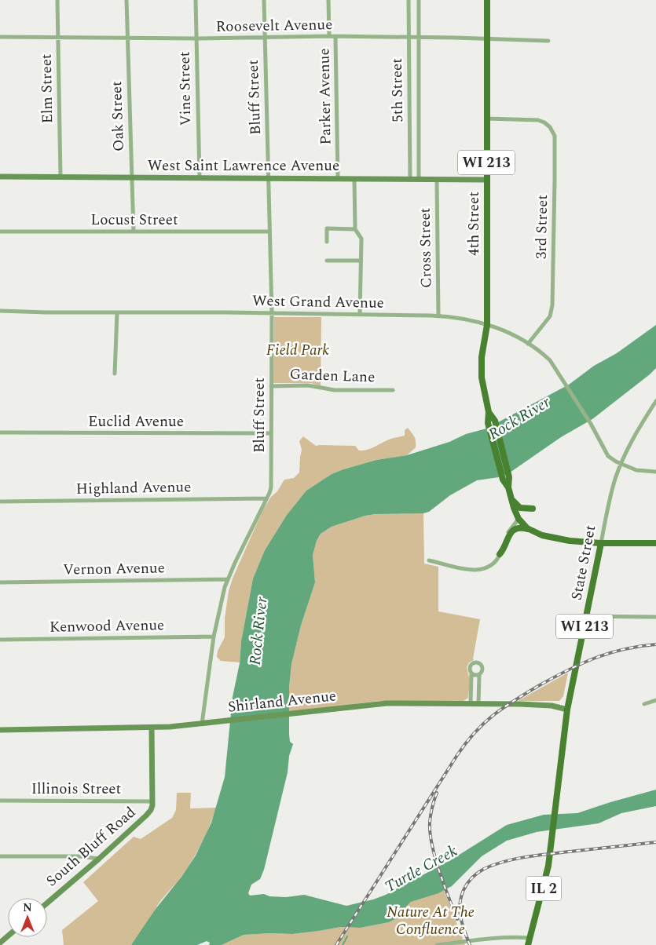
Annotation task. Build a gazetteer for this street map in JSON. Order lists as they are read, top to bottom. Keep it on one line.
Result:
{"streets":{"main road":["WI 213","4th Street","State Street","IL 2"],"street":["Roosevelt Avenue","Elm Street","Vine Street","5th Street","Parker Avenue","Bluff Street","Oak Street","West Saint Lawrence Avenue","Locust Street","3rd Street","Cross Street","West Grand Avenue","Garden Lane","Euclid Avenue","Highland Avenue","Vernon Avenue","Kenwood Avenue","Shirland Avenue","Illinois Street","South Bluff Road"]},"crossings":[["Roosevelt Avenue","Elm Street"],["Roosevelt Avenue","Vine Street"],["Roosevelt Avenue","5th Street"],["Roosevelt Avenue","Parker Avenue"],["Roosevelt Avenue","Bluff Street"],["Roosevelt Avenue","Oak Street"],["Roosevelt Avenue","4th Street"],["Elm Street","West Saint Lawrence Avenue"],["Vine Street","West Saint Lawrence Avenue"],["5th Street","West Saint Lawrence Avenue"],["Parker Avenue","West Saint Lawrence Avenue"],["Bluff Street","West Saint Lawrence Avenue"],["Bluff Street","Locust Street"],["Bluff Street","West Grand Avenue"],["Bluff Street","Garden Lane"],["Bluff Street","Euclid Avenue"],["Bluff Street","Highland Avenue"],["Bluff Street","Vernon Avenue"],["Bluff Street","Kenwood Avenue"],["Bluff Street","Shirland Avenue"],["Oak Street","West Saint Lawrence Avenue"],["Oak Street","Locust Street"],["WI 213","4th Street"],["WI 213","State Street"],["West Saint Lawrence Avenue","4th Street"],["West Saint Lawrence Avenue","Cross Street"],["4th Street","3rd Street"],["4th Street","West Grand Avenue"],["3rd Street","West Grand Avenue"],["Cross Street","West Grand Avenue"],["West Grand Avenue","State Street"],["State Street","Shirland Avenue"],["State Street","IL 2"],["Shirland Avenue","South Bluff Road"],["Illinois Street","South Bluff Road"]],"water":["Rock River","Turtle Creek"],"parks":["Field Park","Nature At The Confluence"],"north":"top"}
